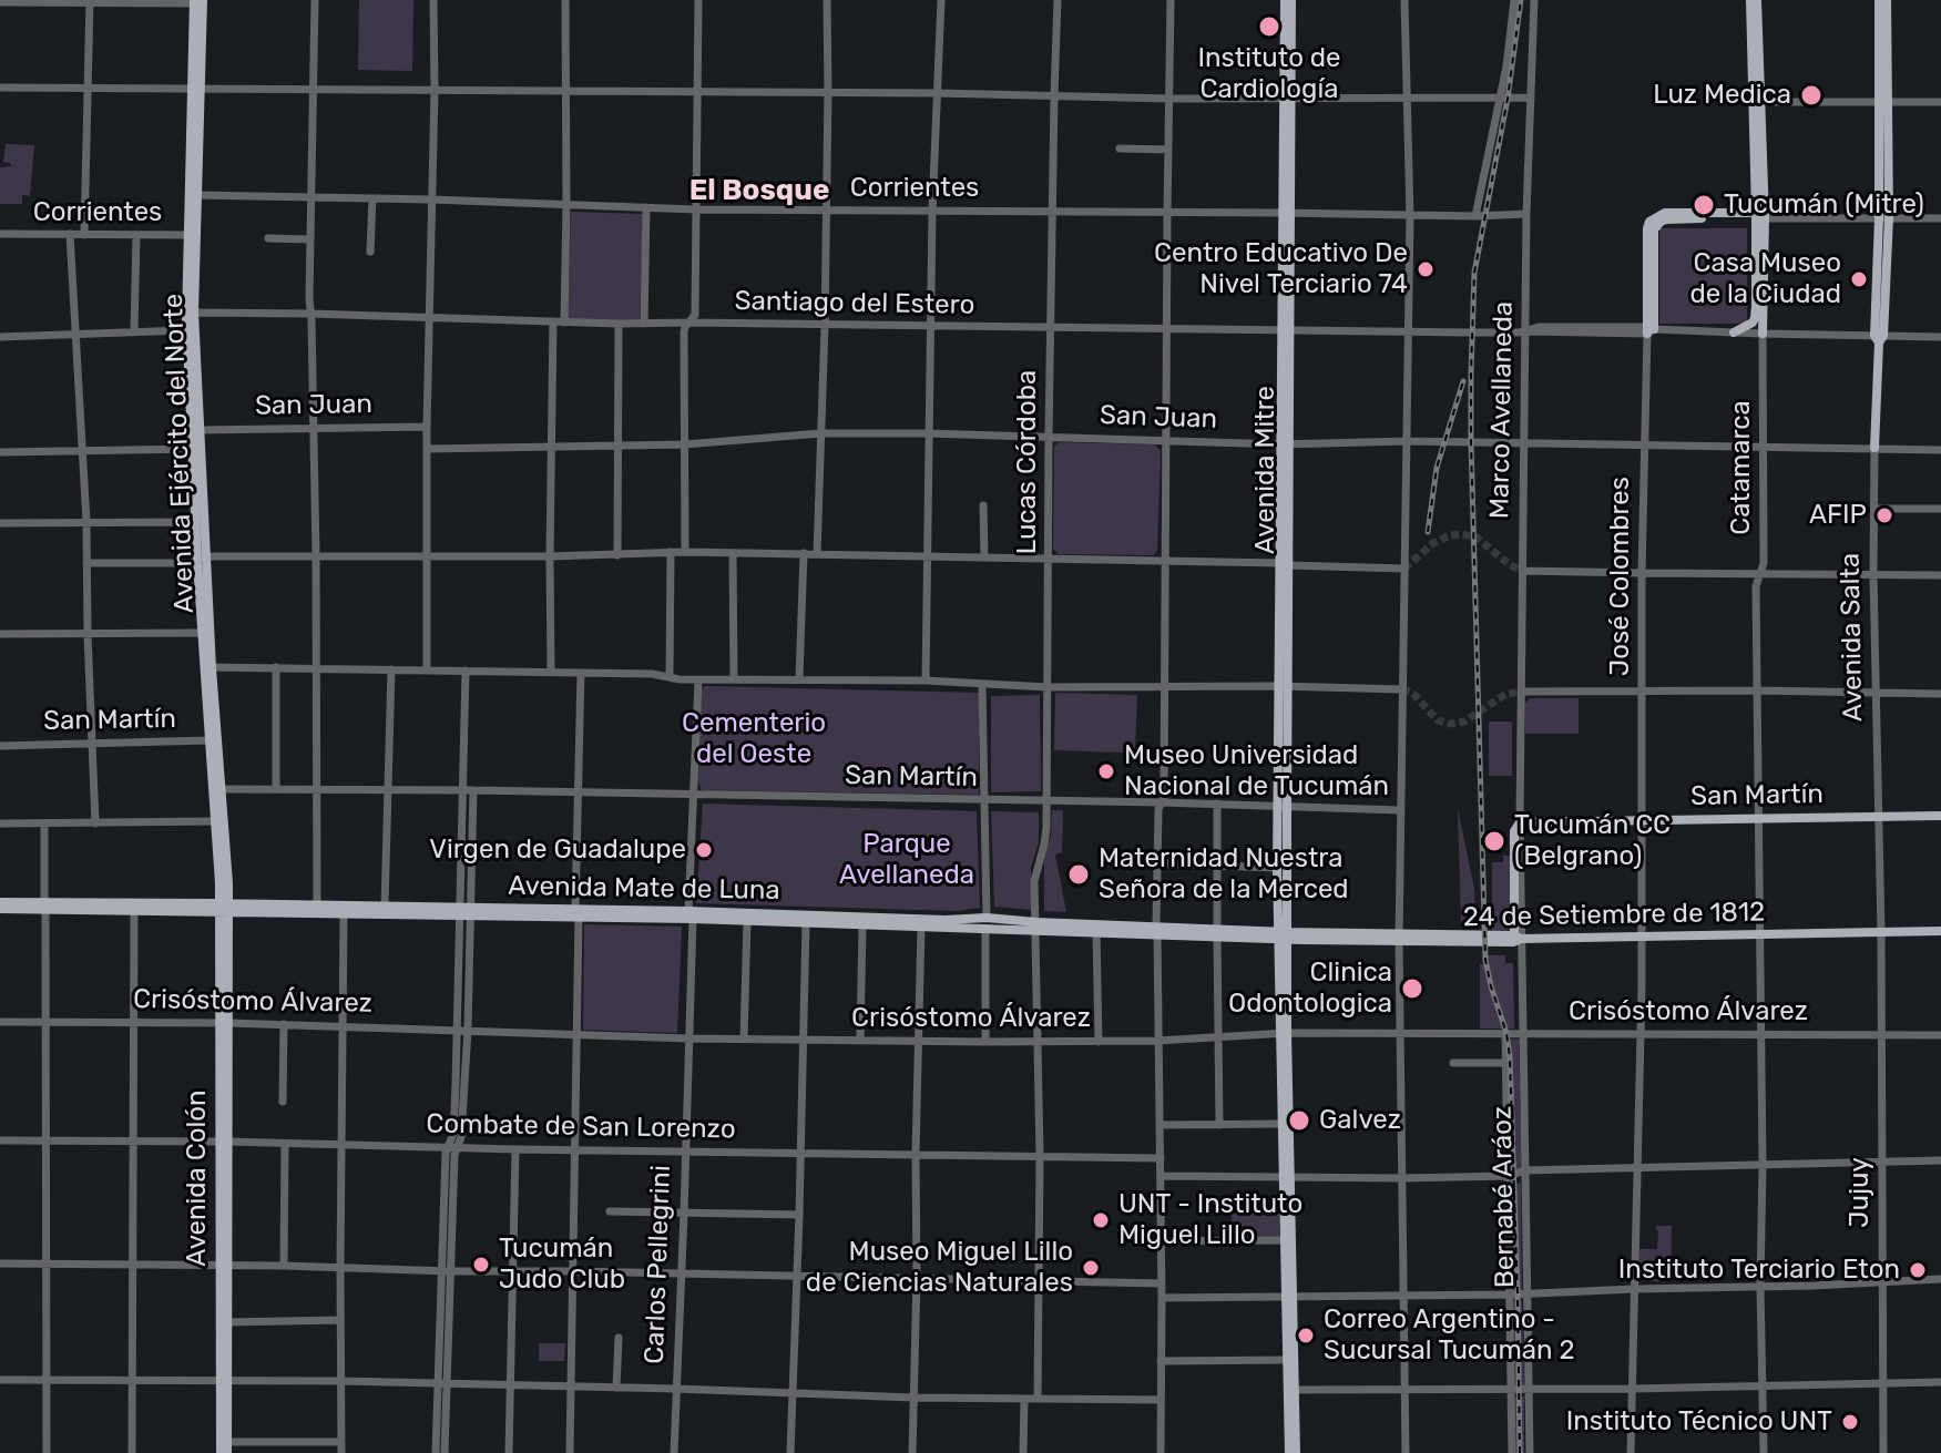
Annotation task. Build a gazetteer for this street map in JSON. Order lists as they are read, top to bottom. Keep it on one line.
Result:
{"streets":{"main road":["Marco Avellaneda","Avenida Ejército del Norte","Catamarca","Avenida Mitre","José Colombres","Avenida Salta","San Martín","Avenida Mate de Luna","24 de Setiembre de 1812","Avenida Colón"],"street":["Corrientes","Santiago del Estero","San Juan","Lucas Córdoba","Crisóstomo Álvarez","Combate de San Lorenzo","Jujuy","Bernabé Aráoz","Carlos Pellegrini"]},"crossings":[["Corrientes","Marco Avellaneda"],["Corrientes","Avenida Ejército del Norte"],["Corrientes","Lucas Córdoba"],["Corrientes","Avenida Mitre"],["Santiago del Estero","Marco Avellaneda"],["Santiago del Estero","Avenida Ejército del Norte"],["Santiago del Estero","Lucas Córdoba"],["Santiago del Estero","Catamarca"],["Santiago del Estero","Avenida Mitre"],["Santiago del Estero","José Colombres"],["Santiago del Estero","Avenida Salta"],["San Juan","Marco Avellaneda"],["San Juan","Avenida Ejército del Norte"],["San Juan","Lucas Córdoba"],["San Juan","Catamarca"],["San Juan","Avenida Mitre"],["San Juan","José Colombres"],["San Juan","Avenida Salta"],["Marco Avellaneda","San Martín"],["Marco Avellaneda","24 de Setiembre de 1812"],["Marco Avellaneda","Bernabé Aráoz"],["Avenida Ejército del Norte","San Martín"],["Avenida Ejército del Norte","Avenida Mate de Luna"],["Avenida Ejército del Norte","Avenida Colón"],["Lucas Córdoba","San Martín"],["Lucas Córdoba","Avenida Mate de Luna"],["Lucas Córdoba","Crisóstomo Álvarez"],["Lucas Córdoba","Combate de San Lorenzo"],["Catamarca","José Colombres"],["Catamarca","San Martín"],["Catamarca","24 de Setiembre de 1812"],["Catamarca","Crisóstomo Álvarez"],["Avenida Mitre","San Martín"],["Avenida Mitre","Avenida Mate de Luna"],["Avenida Mitre","24 de Setiembre de 1812"],["Avenida Mitre","Crisóstomo Álvarez"],["José Colombres","San Martín"],["José Colombres","24 de Setiembre de 1812"],["José Colombres","Crisóstomo Álvarez"],["Avenida Salta","San Martín"],["Avenida Salta","24 de Setiembre de 1812"],["Avenida Salta","Jujuy"],["San Martín","Carlos Pellegrini"],["Avenida Mate de Luna","24 de Setiembre de 1812"],["Avenida Mate de Luna","Avenida Colón"],["Avenida Mate de Luna","Carlos Pellegrini"],["24 de Setiembre de 1812","Jujuy"],["24 de Setiembre de 1812","Bernabé Aráoz"],["Crisóstomo Álvarez","Avenida Colón"],["Crisóstomo Álvarez","Jujuy"],["Crisóstomo Álvarez","Bernabé Aráoz"],["Crisóstomo Álvarez","Carlos Pellegrini"],["Combate de San Lorenzo","Avenida Colón"],["Combate de San Lorenzo","Carlos Pellegrini"]],"districts":["El Bosque"],"parks":["Cementerio del Oeste","Parque Avellaneda"],"places":["Instituto de Cardiología","Luz Medica","Tucumán (Mitre)","Centro Educativo De Nivel Terciario 74","Casa Museo de la Ciudad","AFIP","Museo Universidad Nacional de Tucumán","Tucumán CC (Belgrano)","Virgen de Guadalupe","Maternidad Nuestra Señora de la Merced","Clinica Odontologica","Galvez","UNT - Instituto Miguel Lillo","Tucumán Judo Club","Museo Miguel Lillo de Ciencias Naturales","Instituto Terciario Eton","Correo Argentino - Sucursal Tucumán 2","Instituto Técnico UNT"]}
